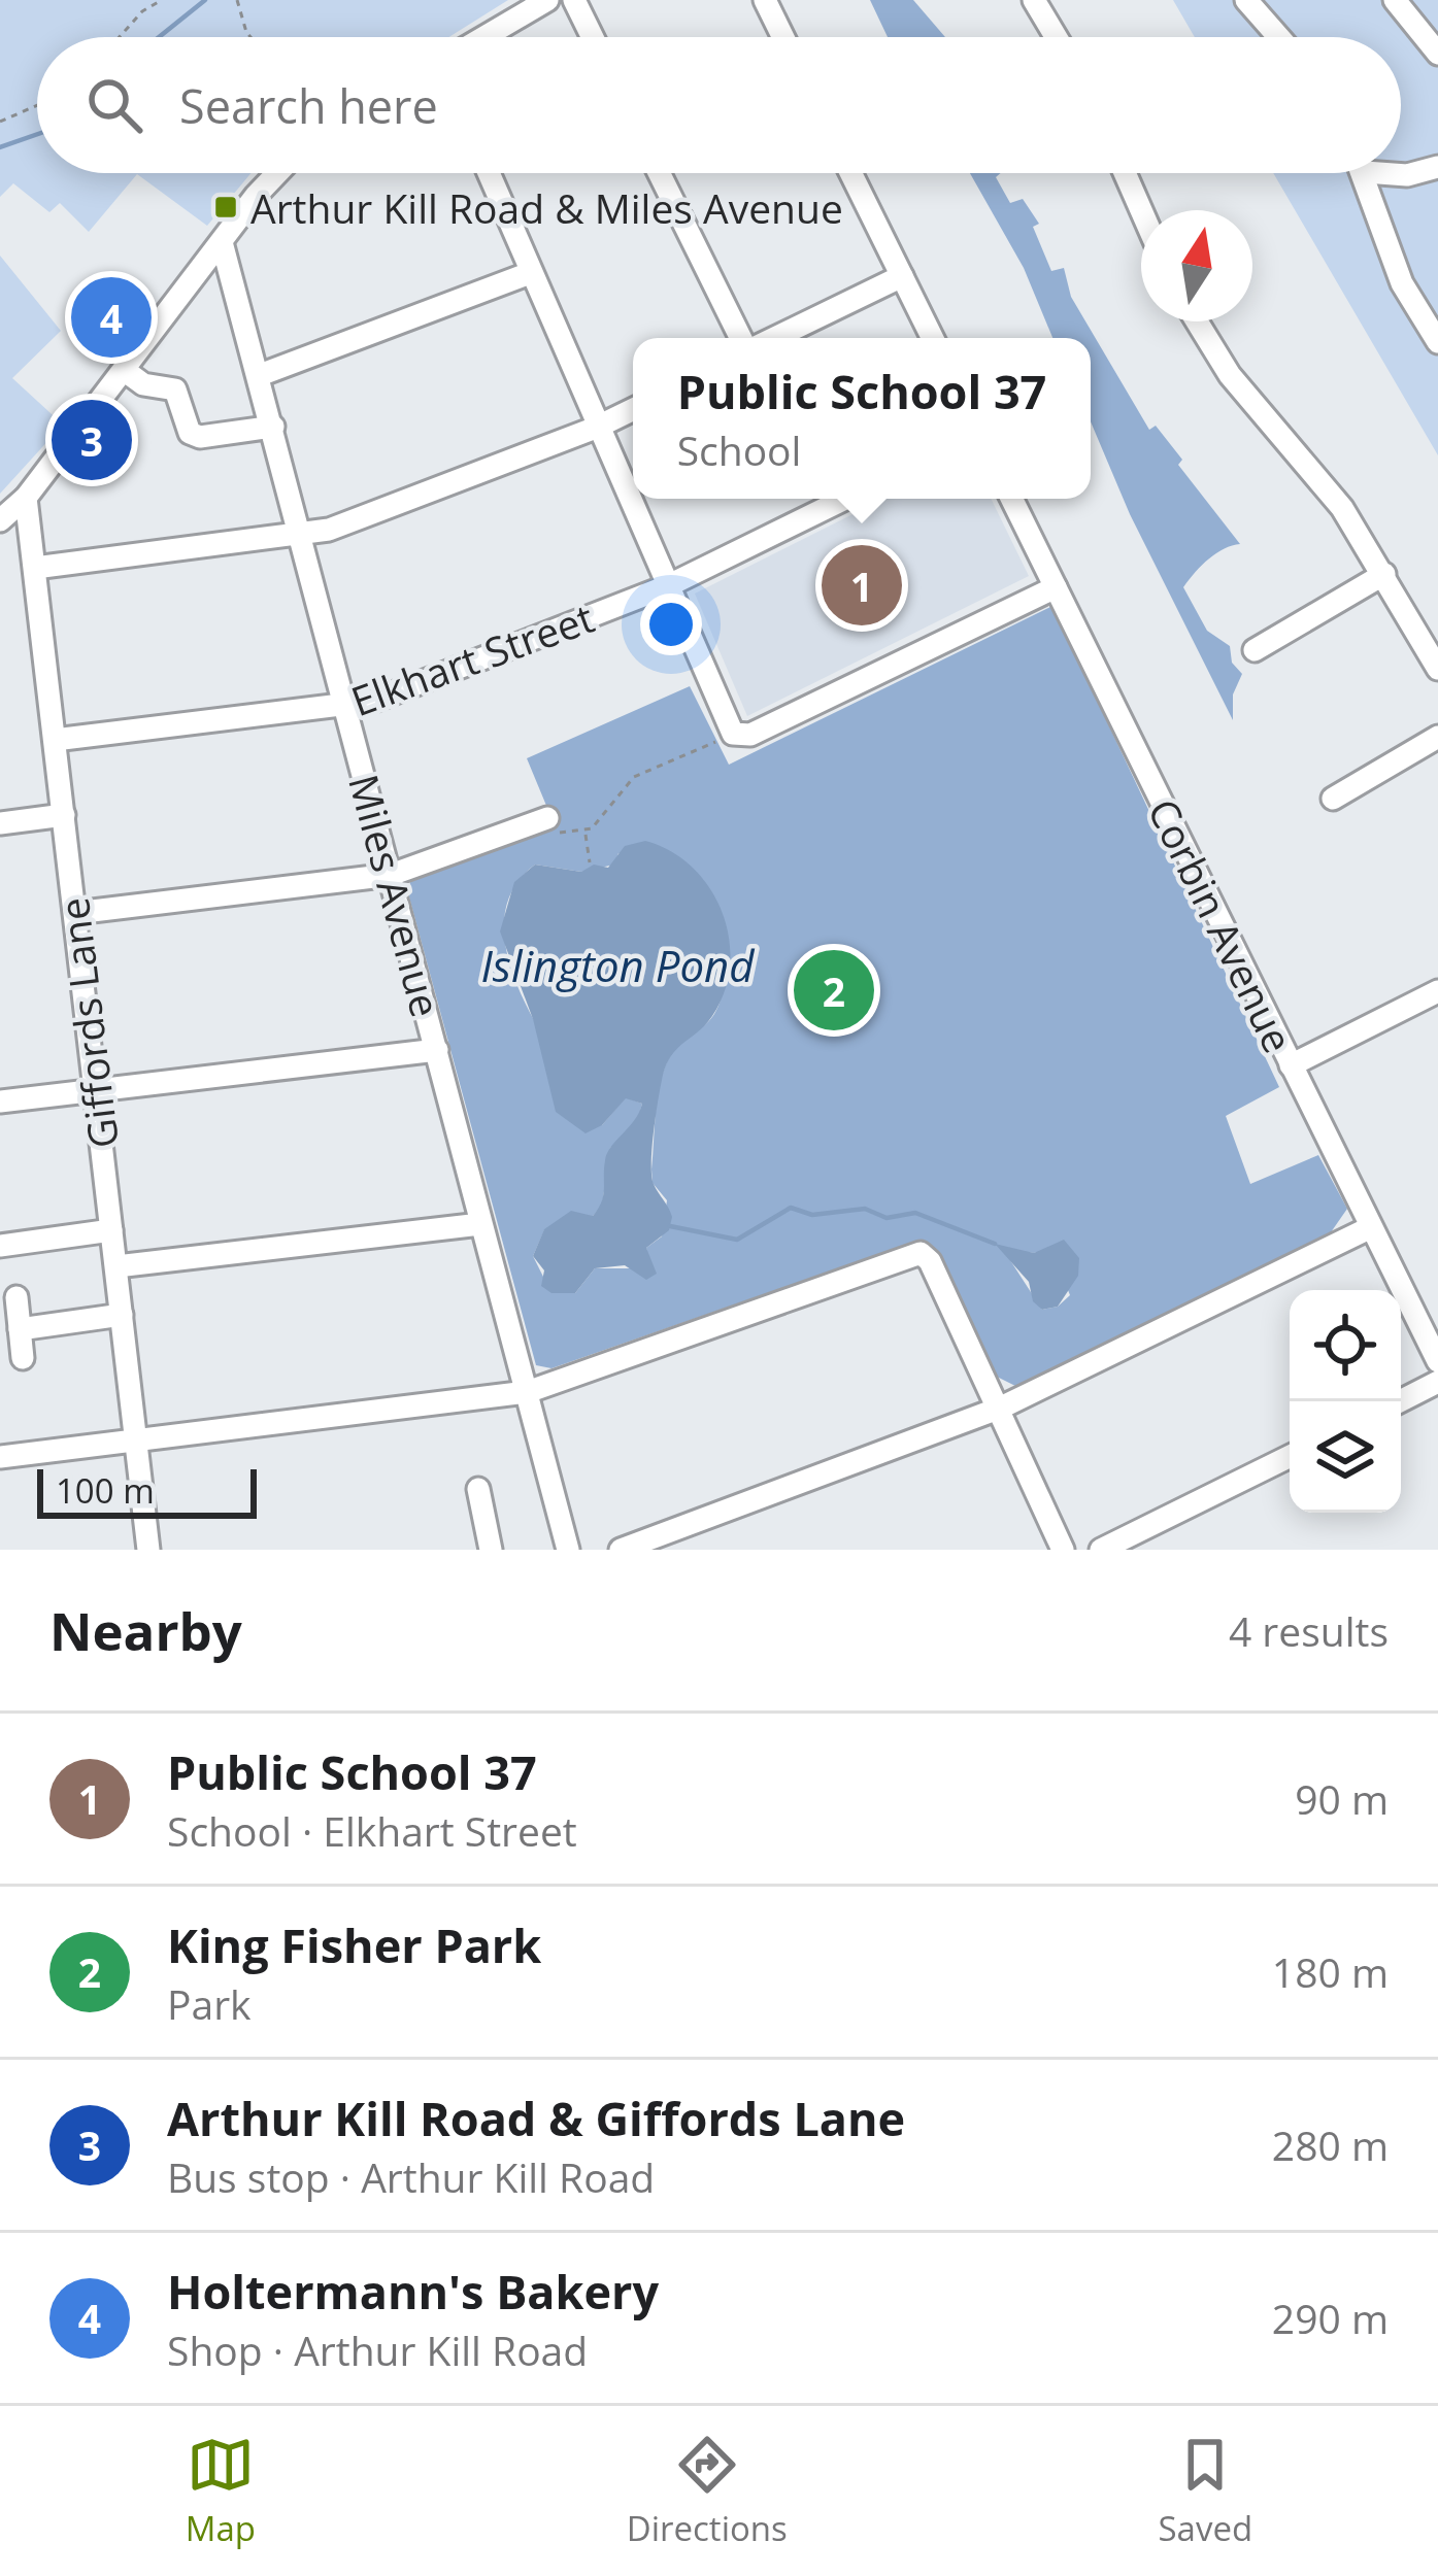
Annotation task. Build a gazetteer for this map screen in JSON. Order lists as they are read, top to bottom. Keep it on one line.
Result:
{"streets":{"street":["Elkhart Street","Miles Avenue","Corbin Avenue","Giffords Lane"]},"crossings":[["Elkhart Street","Miles Avenue"],["Elkhart Street","Giffords Lane"]],"water":["Islington Pond"],"places":{"transit":["Arthur Kill Road & Miles Avenue"]},"scale_bar":"100 m","north":"top","page":{"search":"Search here","pins":["4","3","1","2"],"popup":["Public School 37","School"],"scale":"100 m","heading":["Nearby","4 results"],"list":[{"mark":"1","name":"Public School 37","note":"School · Elkhart Street","value":"90 m"},{"mark":"2","name":"King Fisher Park","note":"Park","value":"180 m"},{"mark":"3","name":"Arthur Kill Road & Giffords Lane","note":"Bus stop · Arthur Kill Road","value":"280 m"},{"mark":"4","name":"Holtermann's Bakery","note":"Shop · Arthur Kill Road","value":"290 m"}],"nav":["Map","Directions","Saved"]}}
